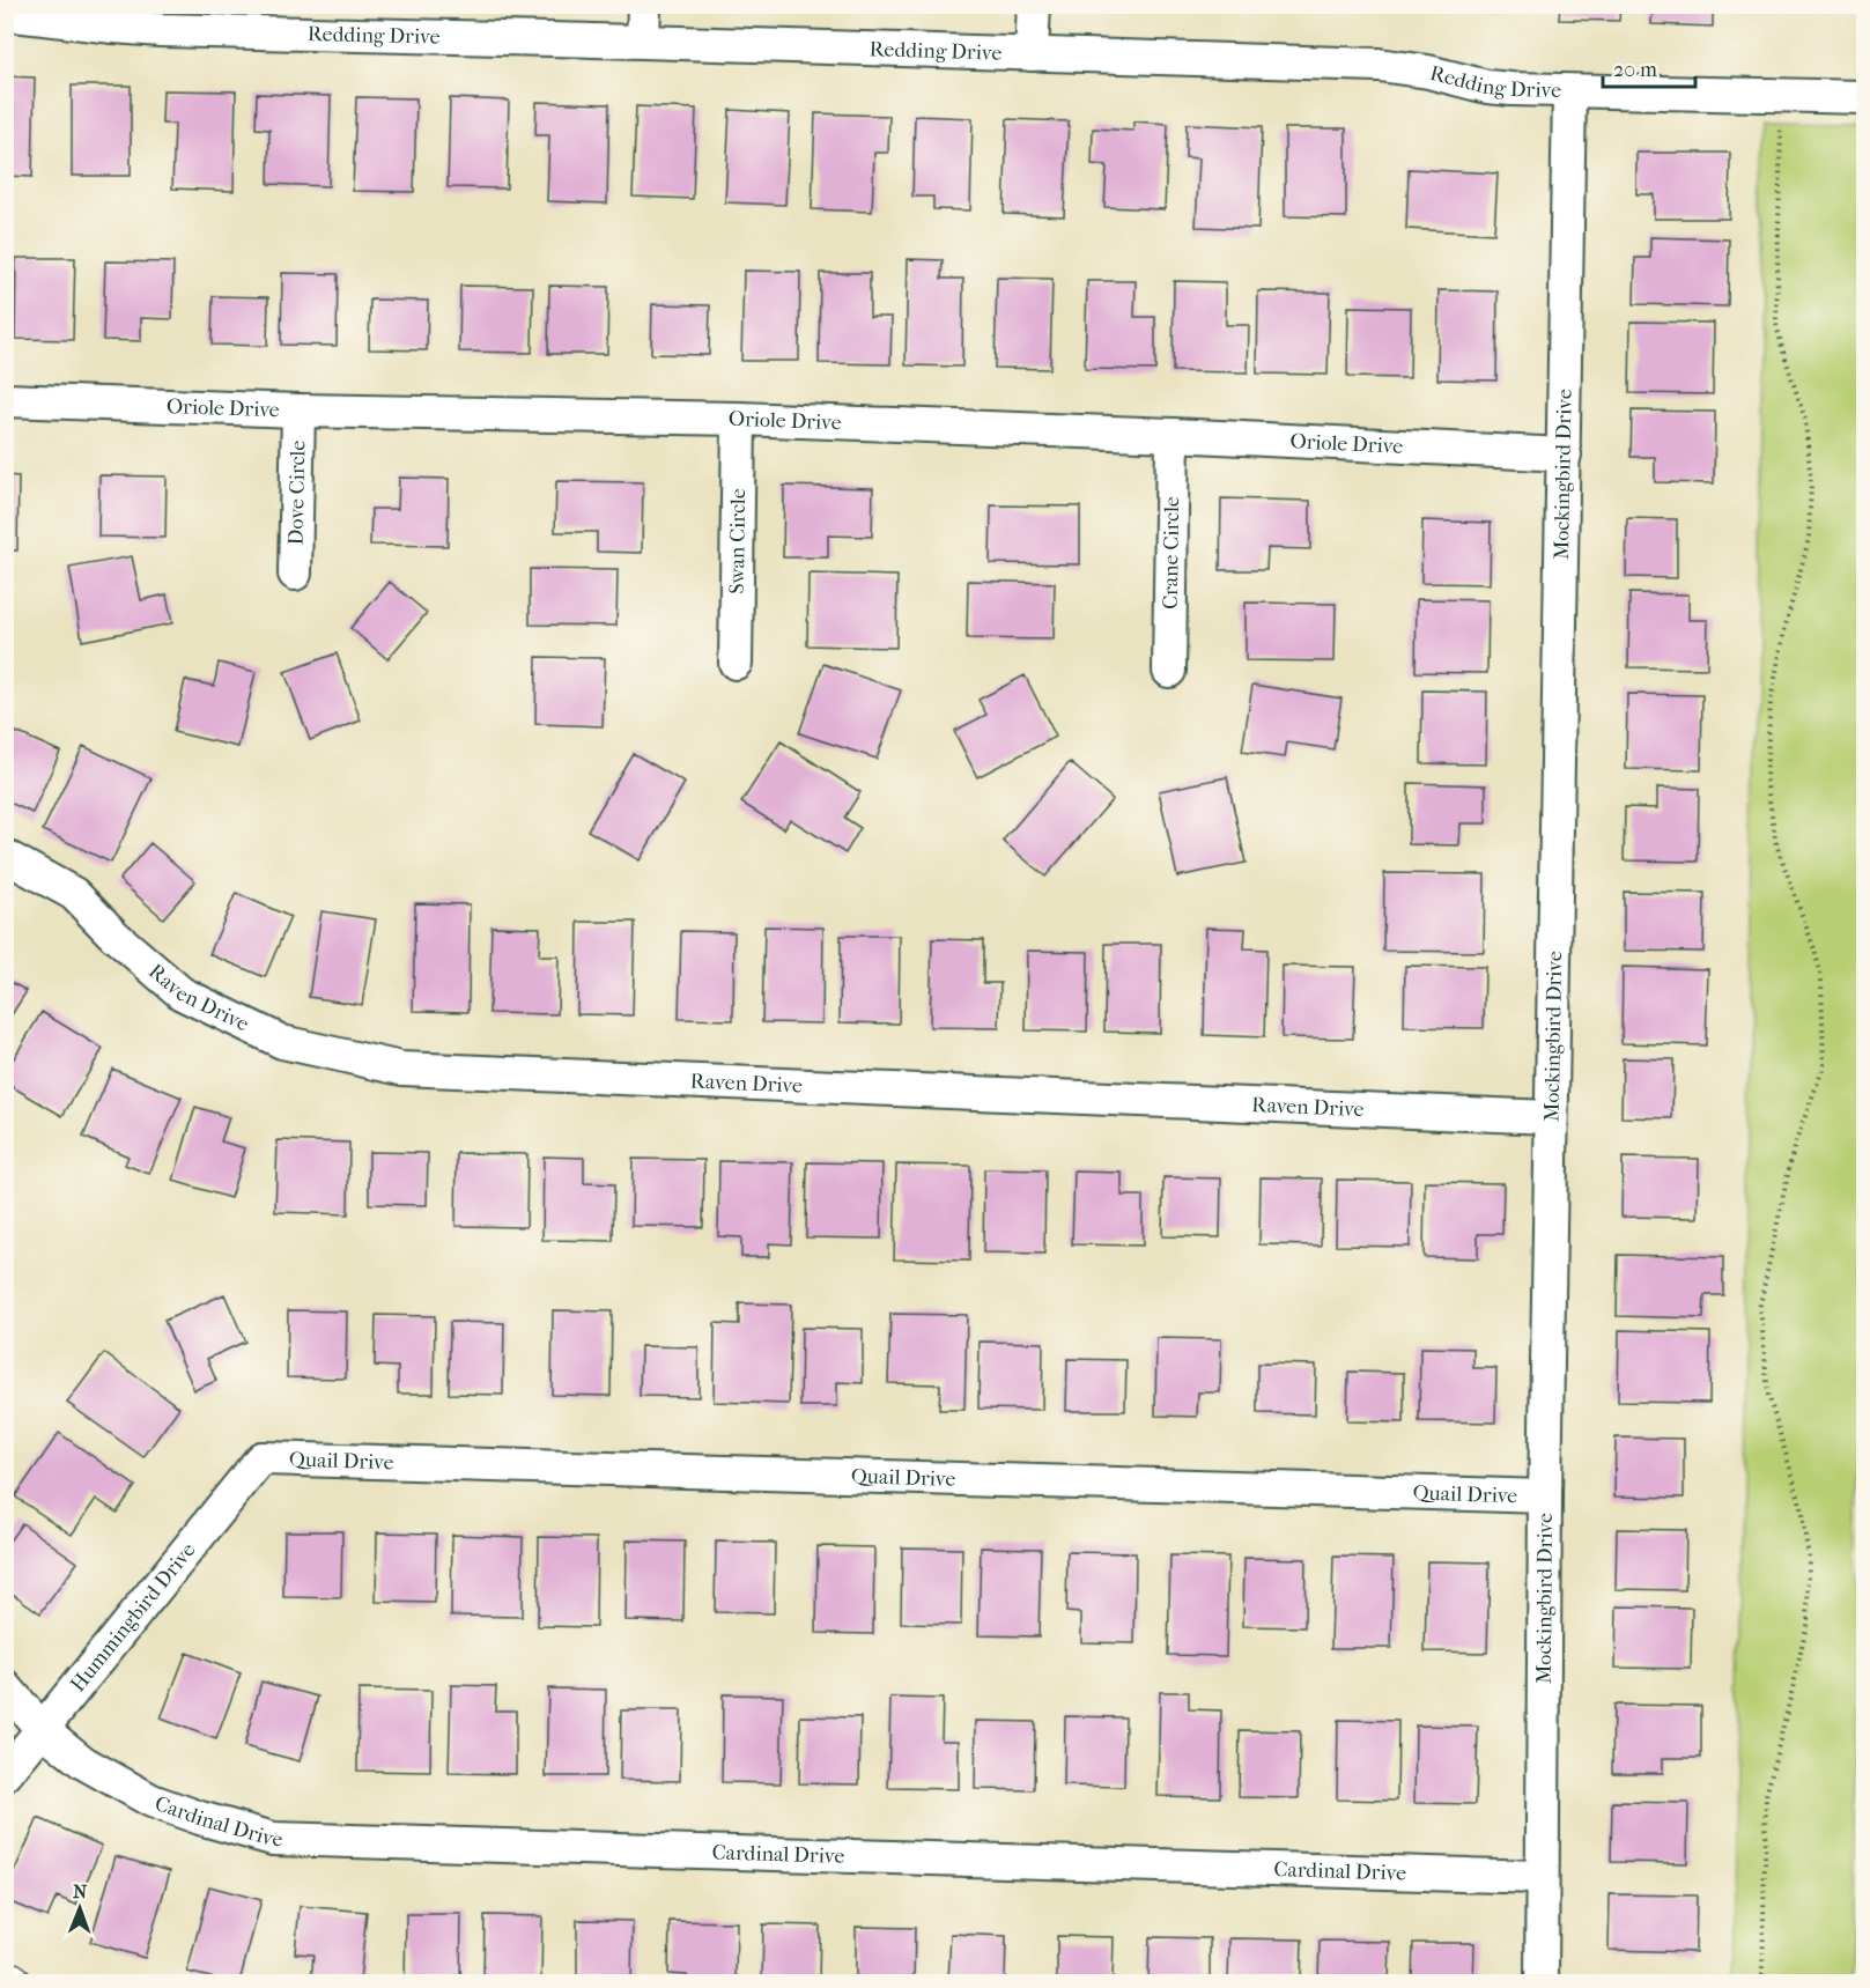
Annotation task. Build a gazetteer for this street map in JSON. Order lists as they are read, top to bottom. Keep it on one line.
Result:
{"streets":{"street":["Redding Drive","Oriole Drive","Mockingbird Drive","Dove Circle","Swan Circle","Crane Circle","Raven Drive","Quail Drive","Hummingbird Drive","Cardinal Drive"]},"crossings":[["Redding Drive","Mockingbird Drive"],["Oriole Drive","Mockingbird Drive"],["Oriole Drive","Dove Circle"],["Oriole Drive","Swan Circle"],["Oriole Drive","Crane Circle"],["Mockingbird Drive","Raven Drive"],["Mockingbird Drive","Quail Drive"],["Mockingbird Drive","Cardinal Drive"],["Quail Drive","Hummingbird Drive"],["Hummingbird Drive","Cardinal Drive"]],"scale_bar":"20 m","north":"top"}
